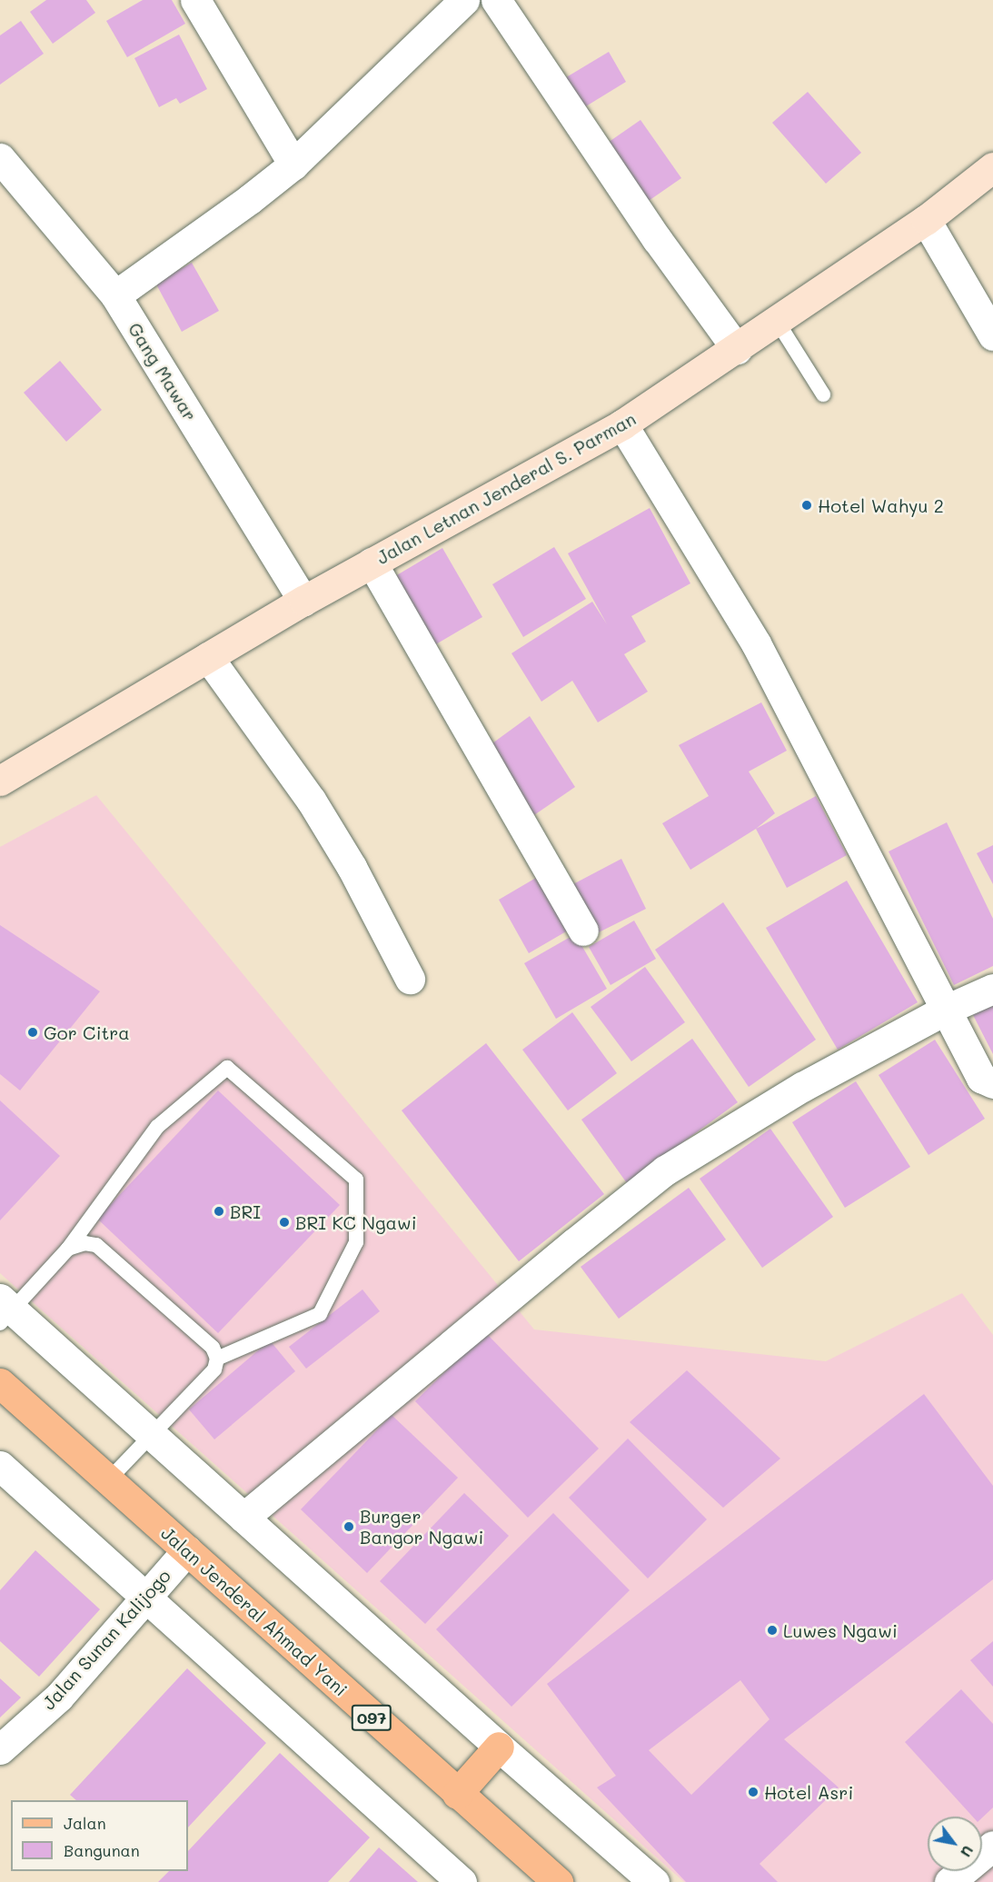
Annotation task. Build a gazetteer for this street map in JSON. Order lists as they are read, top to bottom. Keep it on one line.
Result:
{"streets":{"main road":["Jalan Letnan Jenderal S. Parman","Jalan Jenderal Ahmad Yani","097"],"street":["Gang Mawar","Jalan Sunan Kalijogo"]},"crossings":[["Gang Mawar","Jalan Letnan Jenderal S. Parman"],["Jalan Jenderal Ahmad Yani","Jalan Sunan Kalijogo"]],"places":["Hotel Wahyu 2","Gor Citra","BRI","BRI KC Ngawi","Burger Bangor Ngawi","Luwes Ngawi","Hotel Asri"],"legend":["Jalan","Bangunan"],"north":"bottom right"}
